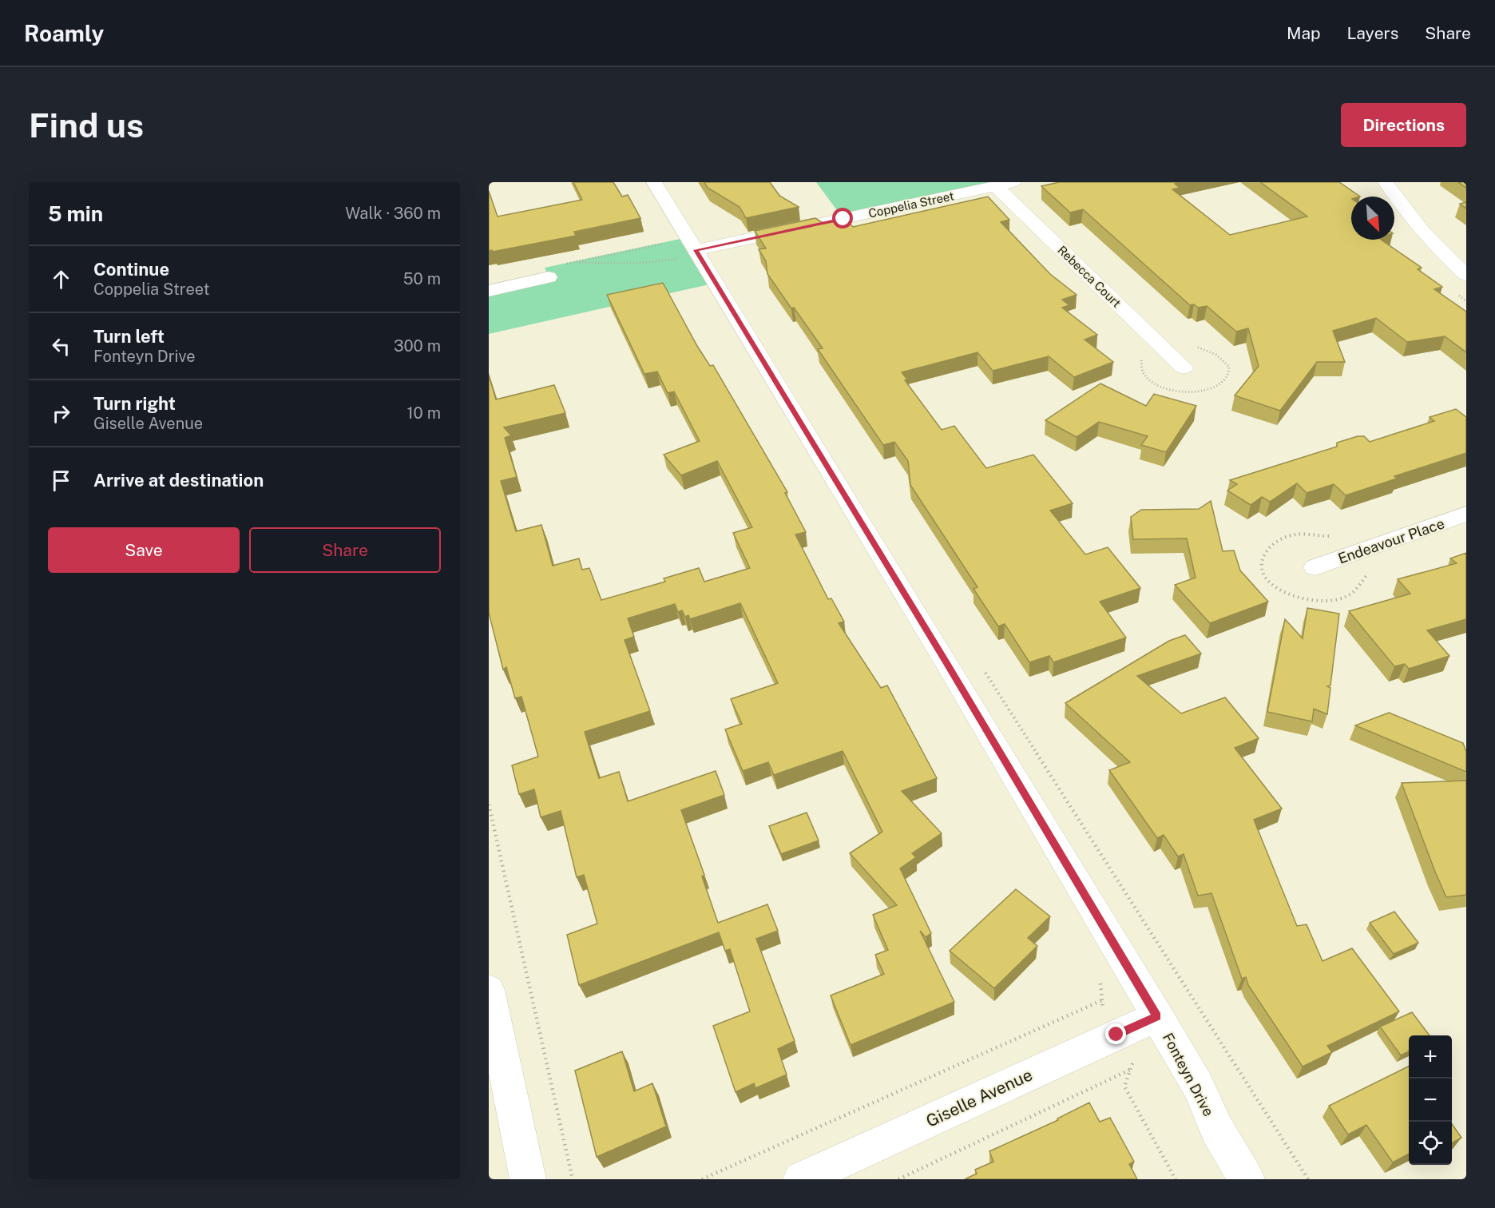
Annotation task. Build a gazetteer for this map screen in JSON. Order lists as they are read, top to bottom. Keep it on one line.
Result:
{"streets":{"street":["Coppelia Street","Rebecca Court","Endeavour Place","Fonteyn Drive","Giselle Avenue"]},"crossings":[["Coppelia Street","Rebecca Court"],["Coppelia Street","Fonteyn Drive"],["Fonteyn Drive","Giselle Avenue"]],"north":"bottom right","page":{"header":"Roamly","nav":["Map","Layers","Share"],"buttons":["Directions",["Save","Share"]],"title":"Find us","heading":["5 min","Walk · 360 m"],"list":[["Continue","Coppelia Street","50 m"],["Turn left","Fonteyn Drive","300 m"],["Turn right","Giselle Avenue","10 m"],"Arrive at destination"],"map_buttons":["+","−"]}}
